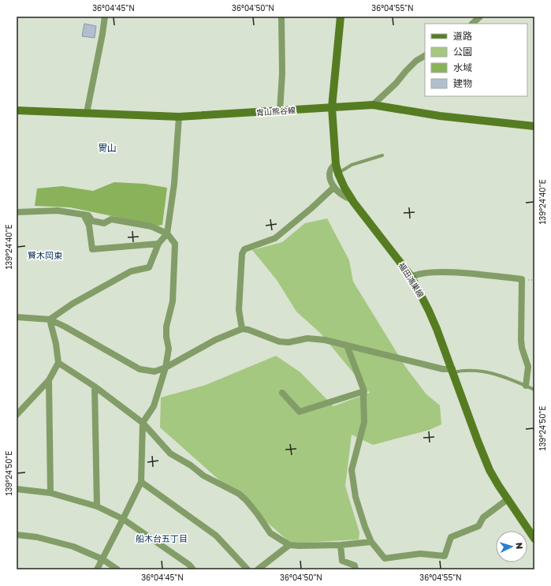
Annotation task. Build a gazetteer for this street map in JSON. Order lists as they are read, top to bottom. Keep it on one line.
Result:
{"streets":{"main road":["胄山熊谷線","福田鴻巣線"]},"crossings":[["胄山熊谷線","福田鴻巣線"]],"districts":["冑山","賢木岡東","船木台五丁目"],"legend":["道路","公園","水域","建物"],"north":"right","coordinates":["36°04'45\"N","36°04'50\"N","36°04'55\"N","139°24'40\"E","139°24'50\"E"]}
